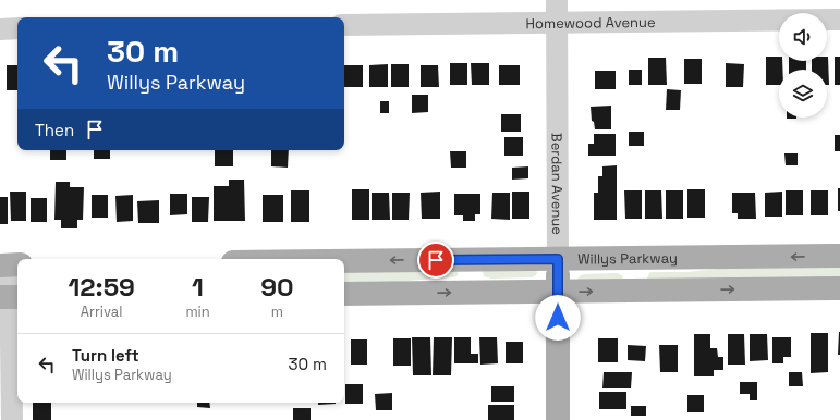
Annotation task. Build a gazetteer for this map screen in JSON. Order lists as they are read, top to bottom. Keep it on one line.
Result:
{"streets":{"main road":["Berdan Avenue","Willys Parkway"],"street":["Homewood Avenue"]},"crossings":[["Homewood Avenue","Berdan Avenue"],["Berdan Avenue","Willys Parkway"]],"page":{"turn":["30 m","Willys Parkway"],"then":"Then","eta":["12:59","Arrival","1","min","90","m"],"list":[{"name":"Turn left","note":"Willys Parkway","value":"30 m"}]}}
